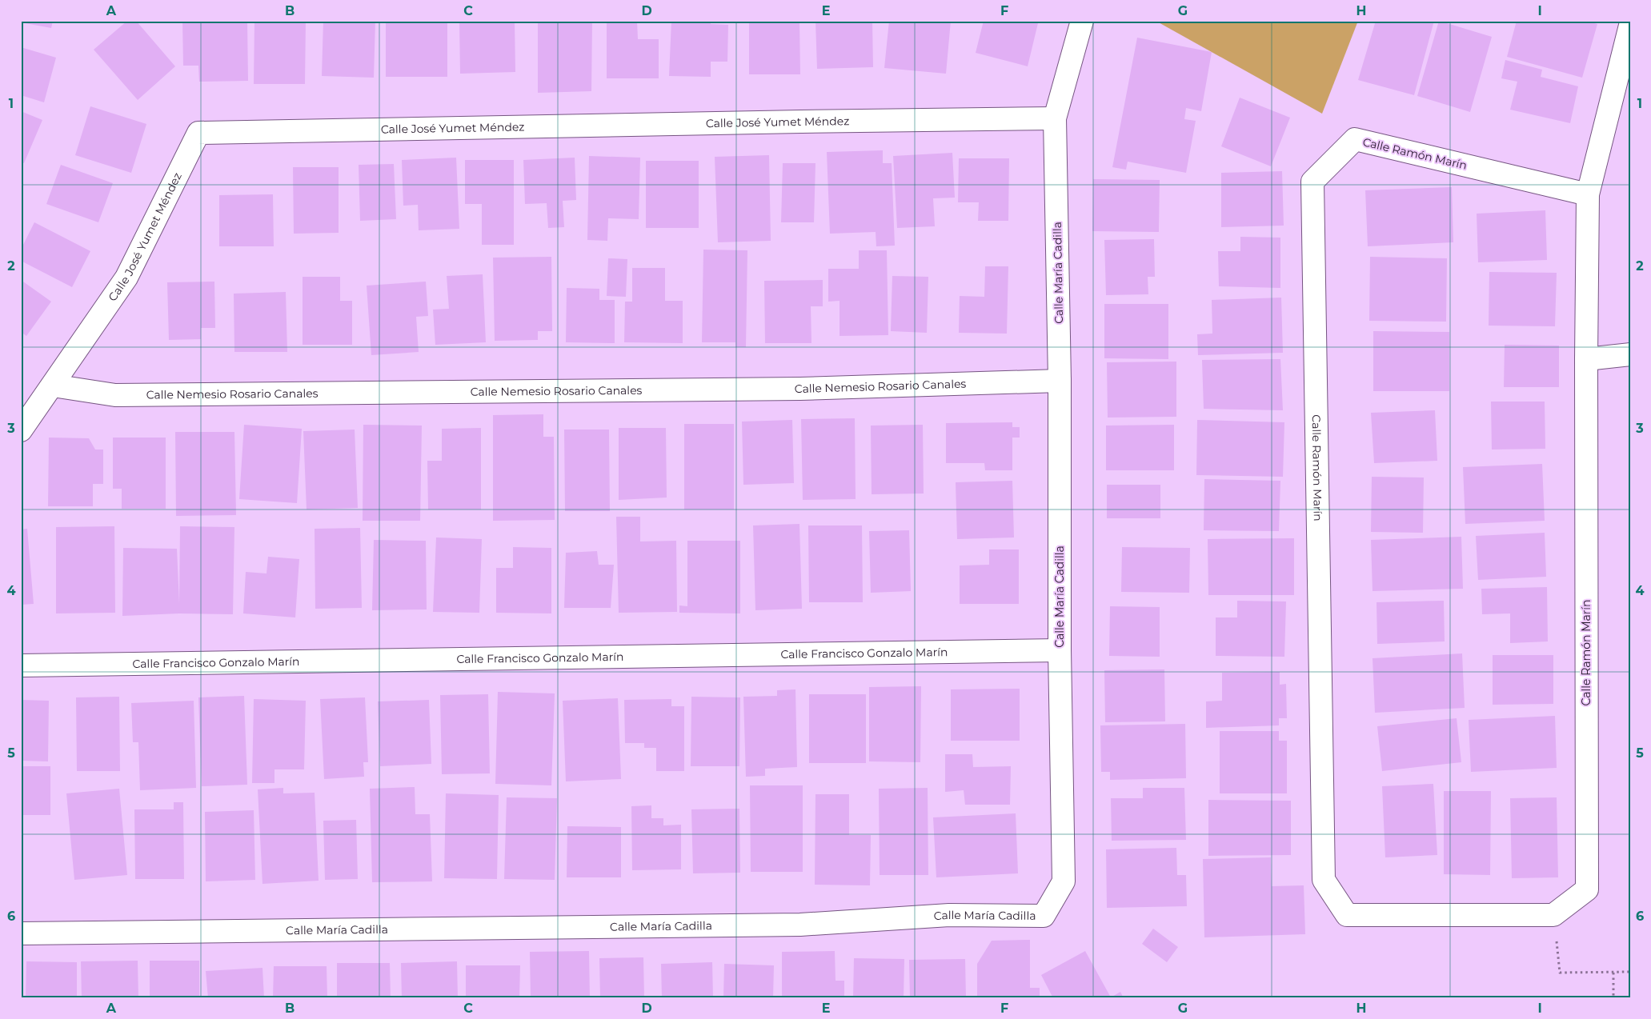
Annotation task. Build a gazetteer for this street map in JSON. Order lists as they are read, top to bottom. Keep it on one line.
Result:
{"streets":{"street":["Calle José Yumet Méndez","Calle Ramón Marín","Calle María Cadilla","Calle Nemesio Rosario Canales","Calle Francisco Gonzalo Marín"]},"crossings":[["Calle José Yumet Méndez","Calle María Cadilla"],["Calle José Yumet Méndez","Calle Nemesio Rosario Canales"],["Calle María Cadilla","Calle Nemesio Rosario Canales"],["Calle María Cadilla","Calle Francisco Gonzalo Marín"]],"grid":{"columns":["A","B","C","D","E","F","G","H","I"],"rows":["1","2","3","4","5","6"]}}
